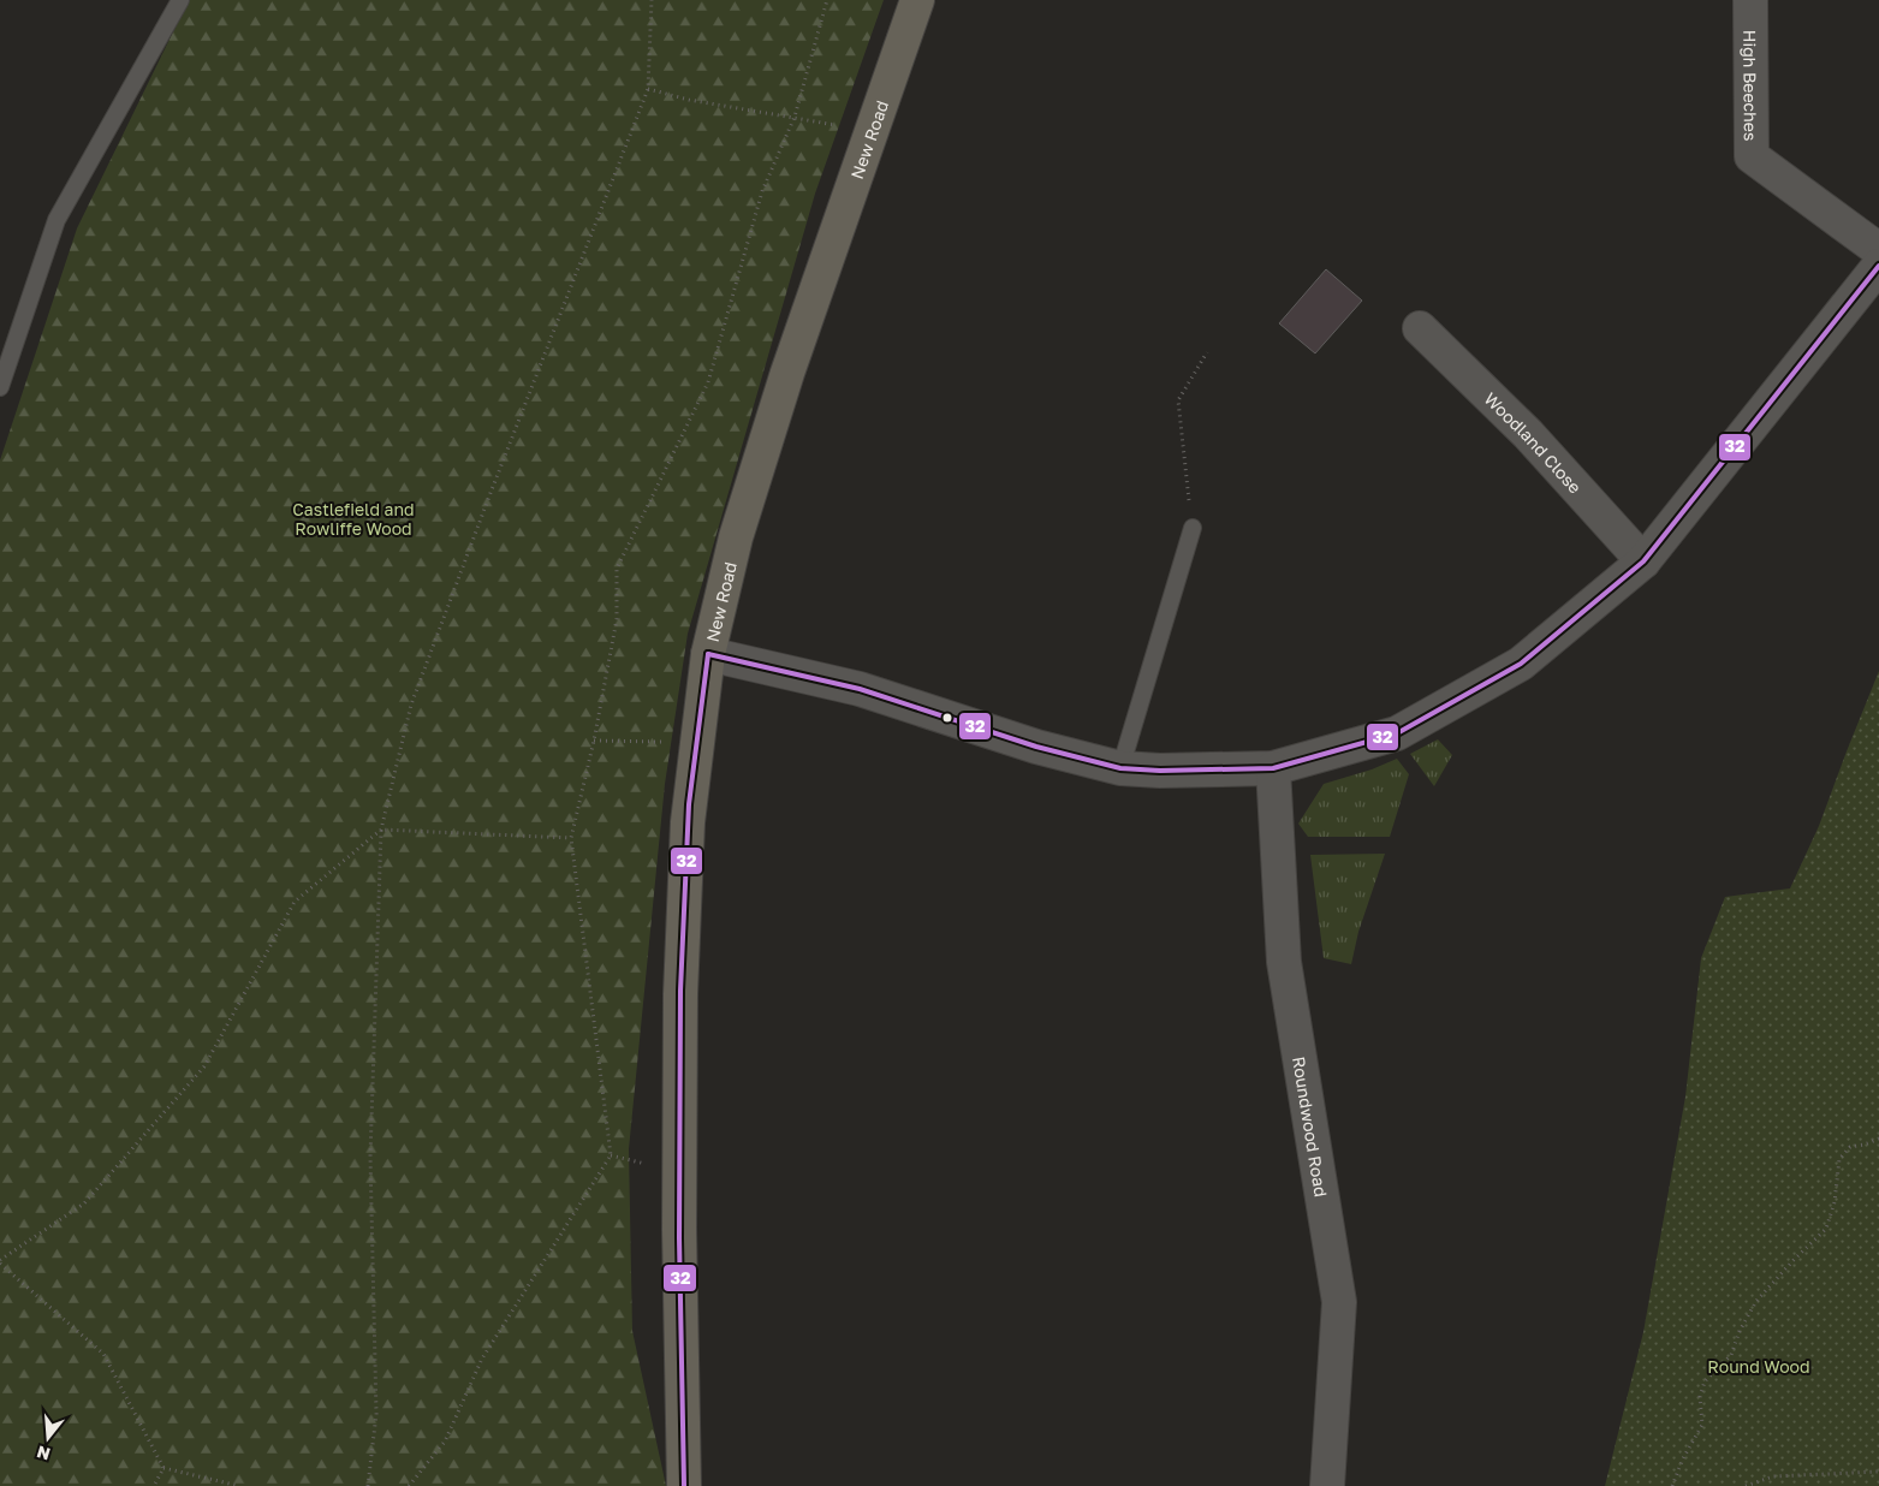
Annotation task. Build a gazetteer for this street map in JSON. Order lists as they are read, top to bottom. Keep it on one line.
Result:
{"streets":{"highway":["New Road"],"street":["High Beeches","Woodland Close","Roundwood Road"]},"parks":["Castlefield and Rowliffe Wood","Round Wood"],"lines":["transit line 32"],"north":"bottom"}
